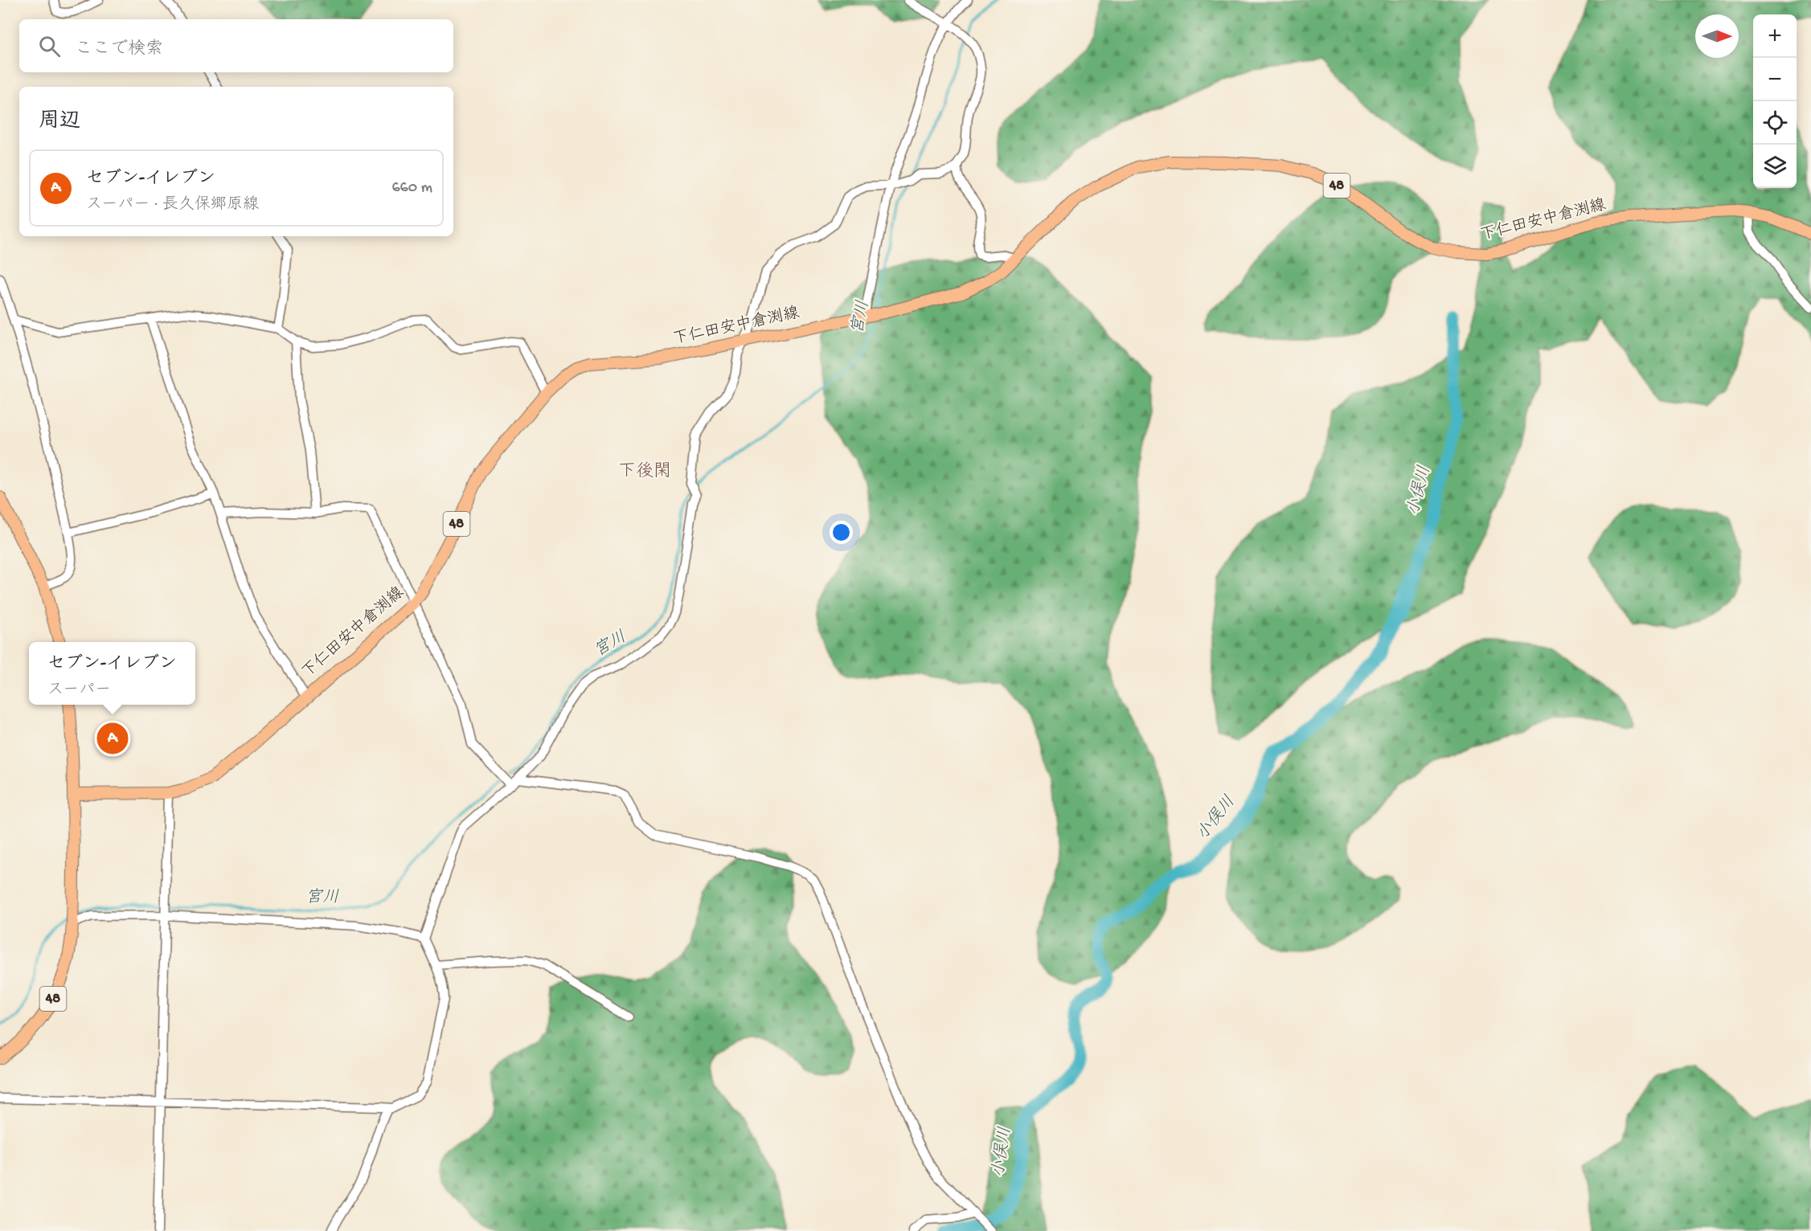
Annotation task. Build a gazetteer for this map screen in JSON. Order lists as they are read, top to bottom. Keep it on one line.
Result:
{"streets":{"main road":["48","下仁田安中倉渕線"]},"crossings":[["48","下仁田安中倉渕線"]],"districts":["下後閑"],"water":["宮川","小俣川"],"north":"right","page":{"map_buttons":["+","−"],"search":"ここで検索","heading":"周辺","list":[{"mark":"A","name":"セブン-イレブン","note":"スーパー · 長久保郷原線","value":"660 m"}],"popup":["セブン-イレブン","スーパー"],"pins":"A"}}
